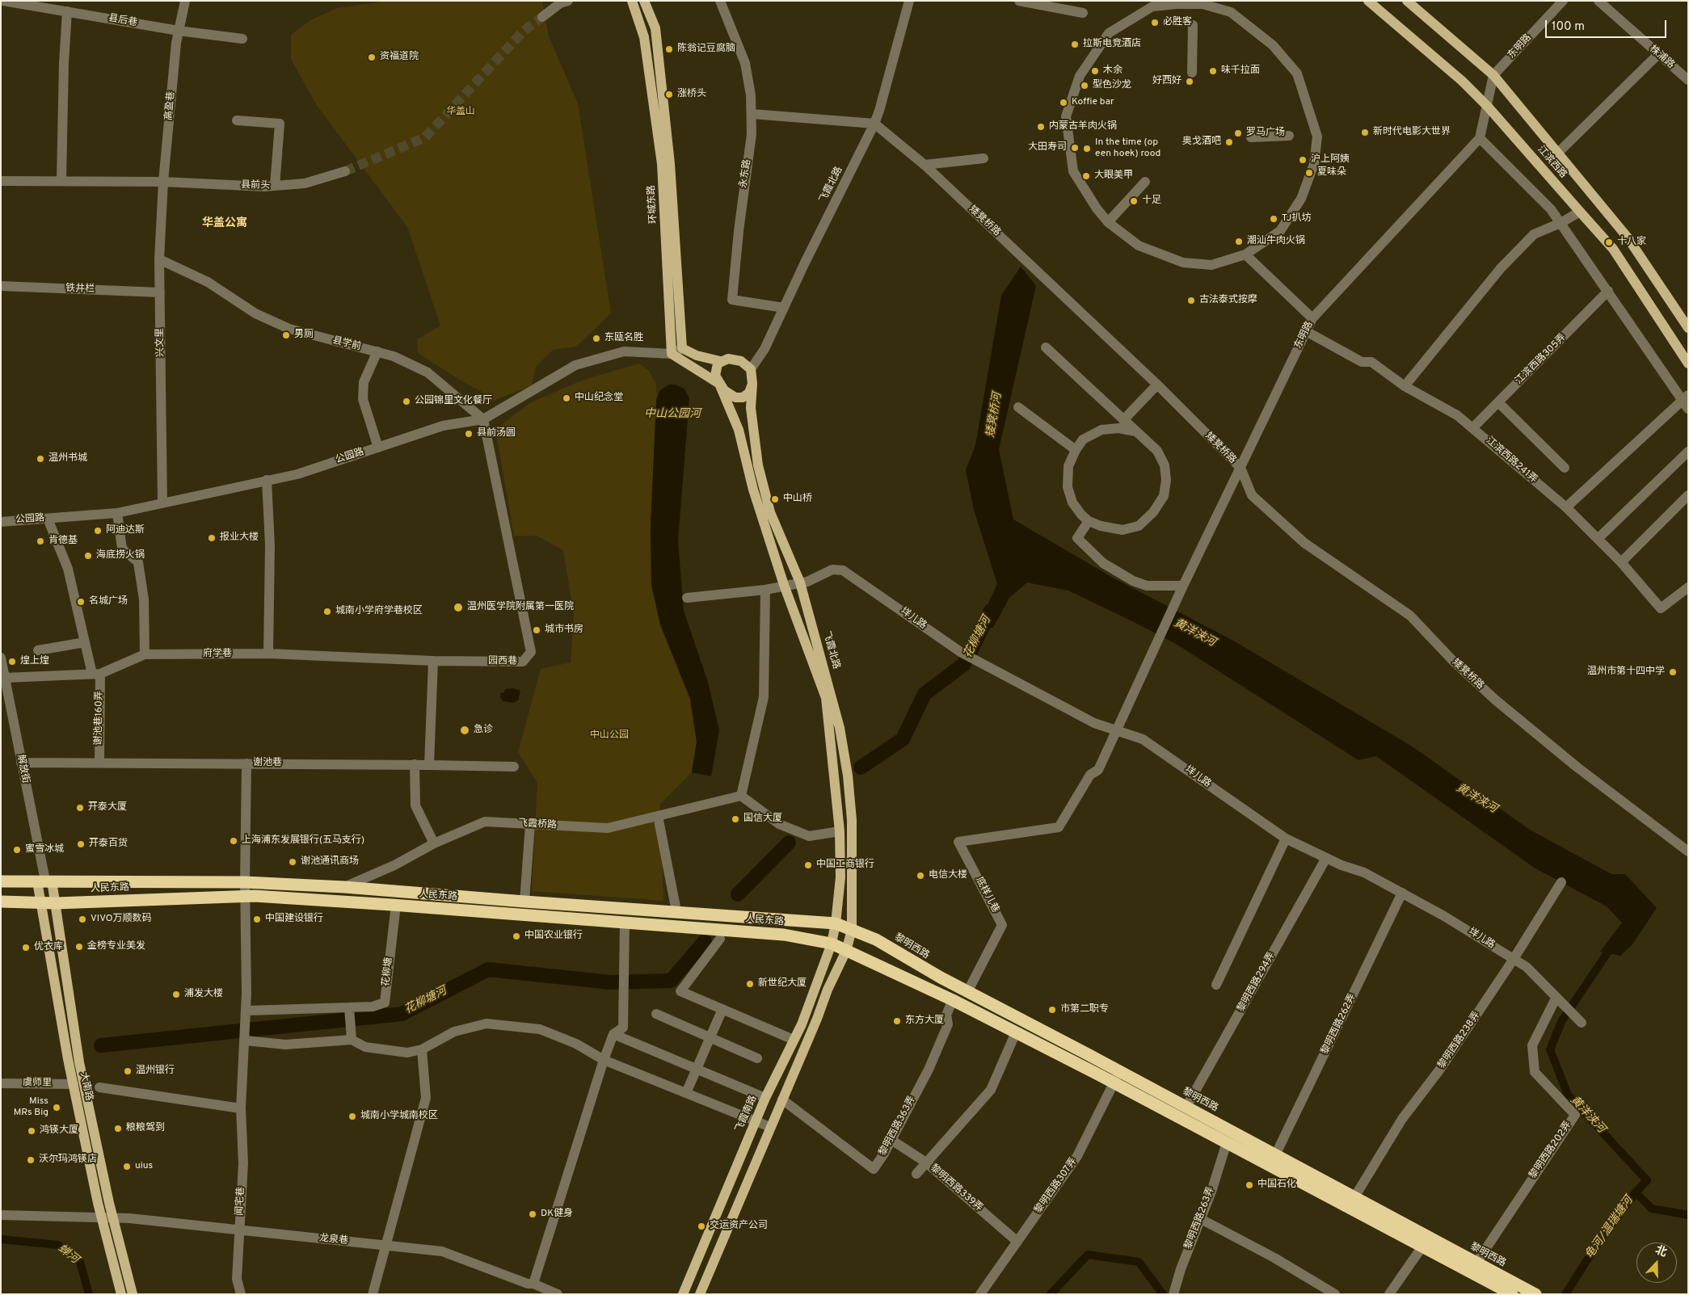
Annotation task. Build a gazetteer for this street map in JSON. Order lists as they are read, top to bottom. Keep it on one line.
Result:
{"streets":{"highway":["人民东路","黎明西路"],"main road":["江滨西路","飞霞北路","环城东路","大南路","飞霞南路"],"street":["县后巷","东明路","株浦路","高盈巷","永东路","县前头","矮凳桥路","铁井栏","兴文里","县学前","江滨西路305弄","公园路","江滨西路241弄","垟儿路","府学巷","园西巷","谢池巷160弄","谢池巷","解放街","飞霞桥路","底样儿巷","花柳塘","黎明西路294弄","黎明西路262弄","黎明西路238弄","虞师里","黎明西路363弄","黎明西路202弄","黎明西路307弄","黎明西路339弄","闻宅巷","黎明西路263弄","龙泉巷"]},"crossings":[["县后巷","高盈巷"],["东明路","江滨西路"],["东明路","矮凳桥路"],["东明路","江滨西路241弄"],["东明路","垟儿路"],["东明路","底样儿巷"],["高盈巷","县前头"],["高盈巷","兴文里"],["永东路","飞霞北路"],["飞霞北路","矮凳桥路"],["飞霞北路","垟儿路"],["飞霞北路","人民东路"],["飞霞北路","黎明西路"],["飞霞北路","飞霞南路"],["县前头","兴文里"],["环城东路","公园路"],["铁井栏","兴文里"],["兴文里","县学前"],["兴文里","公园路"],["县学前","公园路"],["县学前","园西巷"],["江滨西路305弄","江滨西路241弄"],["公园路","园西巷"],["公园路","谢池巷160弄"],["垟儿路","黎明西路294弄"],["垟儿路","黎明西路262弄"],["垟儿路","黎明西路238弄"],["垟儿路","黎明西路202弄"],["府学巷","园西巷"],["府学巷","谢池巷160弄"],["府学巷","解放街"],["谢池巷160弄","谢池巷"],["谢池巷","解放街"],["谢池巷","闻宅巷"],["解放街","人民东路"],["解放街","大南路"],["飞霞桥路","人民东路"],["人民东路","黎明西路"],["人民东路","花柳塘"],["人民东路","大南路"],["人民东路","飞霞南路"],["人民东路","闻宅巷"],["底样儿巷","黎明西路"],["黎明西路","黎明西路294弄"],["黎明西路","黎明西路262弄"],["黎明西路","黎明西路238弄"],["黎明西路","黎明西路202弄"],["黎明西路","黎明西路307弄"],["花柳塘","闻宅巷"],["虞师里","大南路"],["大南路","龙泉巷"],["黎明西路363弄","黎明西路339弄"],["黎明西路307弄","黎明西路339弄"],["闻宅巷","龙泉巷"]],"districts":["华盖公寓"],"water":["中山公园河","矮凳桥河","黄洋浃河","花柳塘河","龟河/温瑞塘河","蝉河"],"parks":["华盖山","中山公园"],"places":["必胜客","拉斯电竞酒店","陈翁记豆腐脑","资福道院","木余","味千拉面","好西好","型色沙龙","涨桥头","Koffie bar","内蒙古羊肉火锅","新时代电影大世界","罗马广场","奥戈酒吧","大田寿司","In the time (op een hoek) rood","沪上阿姨","夏味朵","大眼美甲","十足","TJ扒坊","潮汕牛肉火锅","十八家","古法泰式按摩","男厕","东瓯名胜","中山纪念堂","公园锦里文化餐厅","县前汤圆","温州书城","中山桥","阿迪达斯","报业大楼","肯德基","海底捞火锅","名城广场","温州医学院附属第一医院","城南小学府学巷校区","城市书房","煌上煌","温州市第十四中学","急诊","开泰大厦","国信大厦","上海浦东发展银行(五马支行)","开泰百货","蜜雪冰城","谢池通讯商场","中国工商银行","电信大楼","VIVO万顺数码","中国建设银行","中国农业银行","金榜专业美发","优衣库","新世纪大厦","浦发大楼","市第二职专","东方大厦","温州银行","Miss MRs Big","城南小学城南校区","粮粮驾到","鸿锳大厦","沃尔玛鸿锳店","uius","中国石化","DK健身","交运资产公司"],"scale_bar":"100 m","north":"top"}
